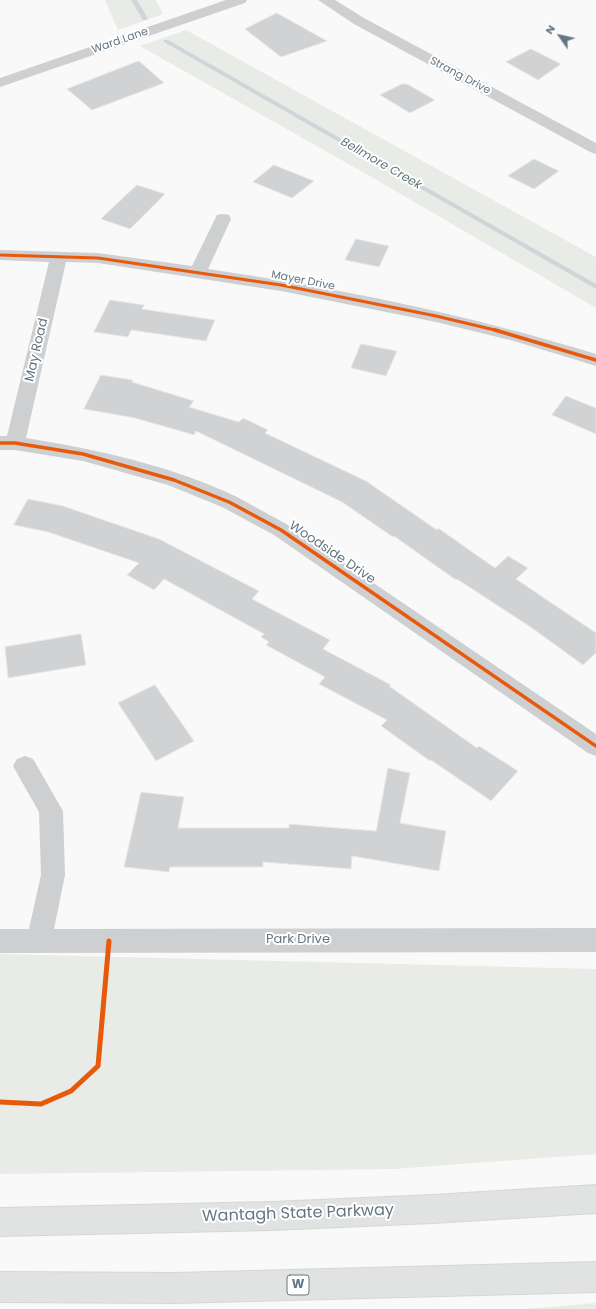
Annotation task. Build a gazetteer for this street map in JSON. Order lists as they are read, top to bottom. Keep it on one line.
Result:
{"streets":{"highway":["Wantagh State Parkway","W"],"street":["Ward Lane","Strang Drive","Mayer Drive","May Road","Woodside Drive","Park Drive"]},"crossings":[["Mayer Drive","May Road"],["May Road","Woodside Drive"]],"water":["Bellmore Creek"],"north":"top left"}
